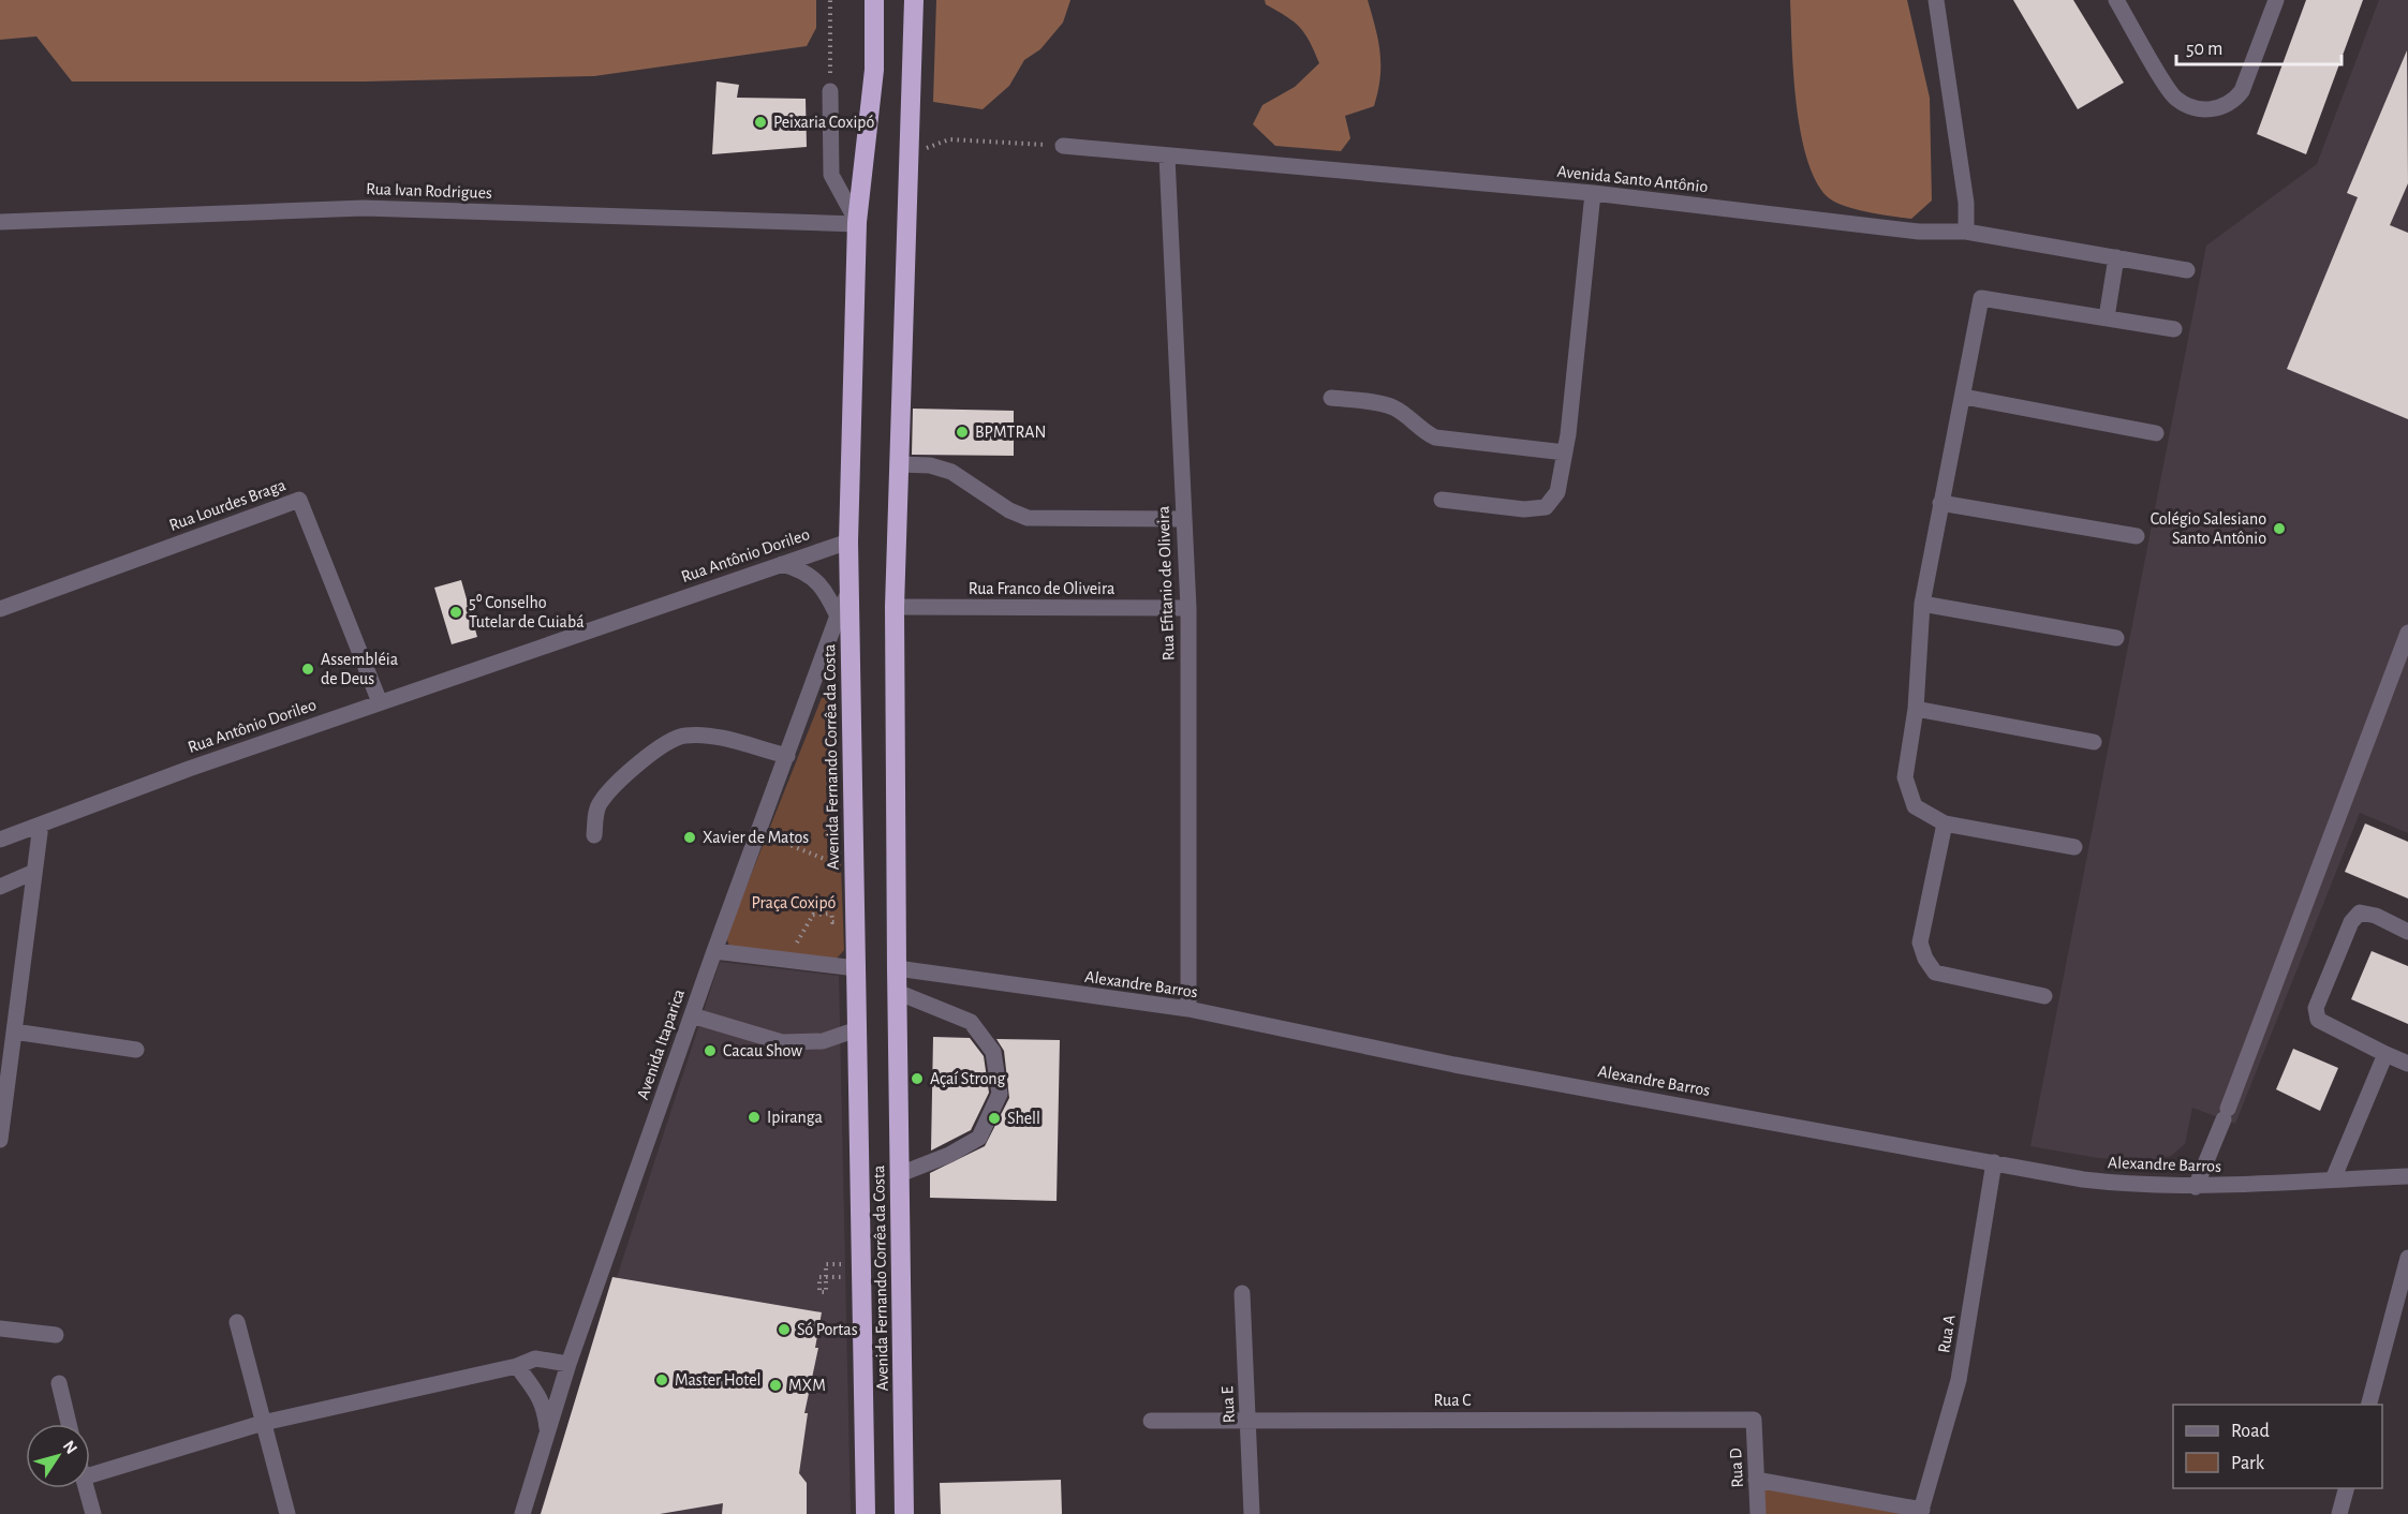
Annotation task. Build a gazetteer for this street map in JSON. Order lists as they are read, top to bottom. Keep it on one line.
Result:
{"streets":{"highway":["Avenida Fernando Corrêa da Costa"],"street":["Avenida Santo Antônio","Rua Ivan Rodrigues","Rua Lourdes Braga","Rua Antônio Dorileo","Rua Efitanio de Oliveira","Rua Franco de Oliveira","Alexandre Barros","Avenida Itaparica","Rua A","Rua C","Rua E","Rua D"]},"crossings":[["Avenida Santo Antônio","Rua Efitanio de Oliveira"],["Rua Ivan Rodrigues","Avenida Fernando Corrêa da Costa"],["Rua Lourdes Braga","Rua Antônio Dorileo"],["Rua Antônio Dorileo","Avenida Fernando Corrêa da Costa"],["Rua Efitanio de Oliveira","Rua Franco de Oliveira"],["Rua Efitanio de Oliveira","Alexandre Barros"],["Rua Franco de Oliveira","Avenida Fernando Corrêa da Costa"],["Avenida Fernando Corrêa da Costa","Alexandre Barros"],["Avenida Fernando Corrêa da Costa","Avenida Itaparica"],["Alexandre Barros","Rua A"],["Rua A","Rua D"],["Rua C","Rua E"],["Rua C","Rua D"]],"parks":["Praça Coxipó"],"places":["Peixaria Coxipó","BPMTRAN","Colégio Salesiano Santo Antônio","5⁰ Conselho Tutelar de Cuiabá","Assembléia de Deus","Xavier de Matos","Cacau Show","Açaí Strong","Ipiranga","Shell","Só Portas","Master Hotel","MXM"],"legend":["Road","Park"],"scale_bar":"50 m","north":"top right"}
